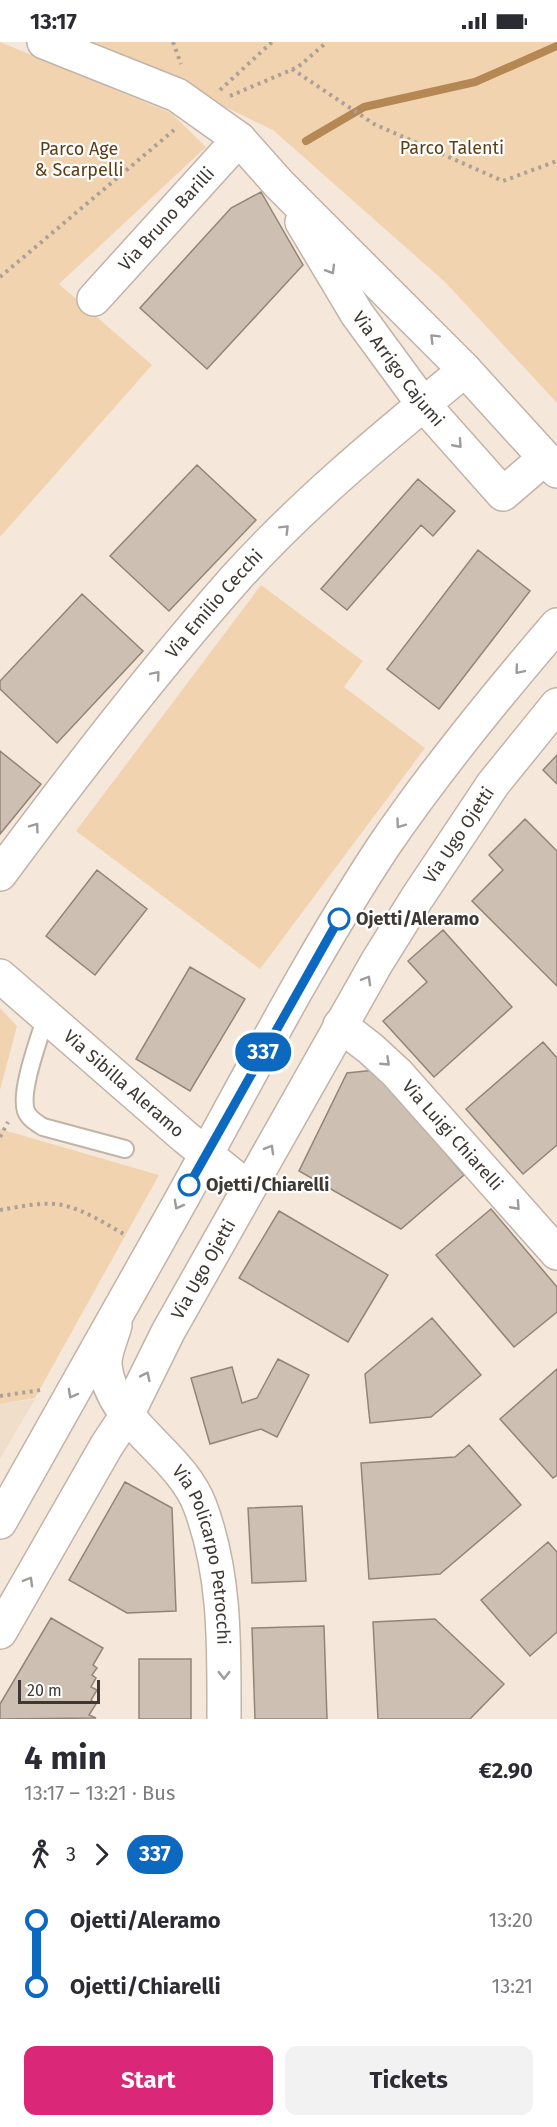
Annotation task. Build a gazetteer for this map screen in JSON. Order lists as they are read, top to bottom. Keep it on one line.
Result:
{"streets":{"street":["Via Bruno Barilli","Via Arrigo Cajumi","Via Emilio Cecchi","Via Ugo Ojetti","Via Sibilla Aleramo","Via Luigi Chiarelli","Via Policarpo Petrocchi"]},"crossings":[["Via Bruno Barilli","Via Arrigo Cajumi"],["Via Arrigo Cajumi","Via Emilio Cecchi"],["Via Ugo Ojetti","Via Sibilla Aleramo"],["Via Ugo Ojetti","Via Luigi Chiarelli"],["Via Ugo Ojetti","Via Policarpo Petrocchi"]],"one_way":["Via Luigi Chiarelli","Via Policarpo Petrocchi"],"parks":["Parco Talenti","Parco Age & Scarpelli"],"places":["Ojetti/Aleramo","Ojetti/Chiarelli"],"lines":["bus line 337"],"scale_bar":"20 m","page":{"status":"13:17","on_map":"337","scale":"20 m","heading":["4 min","13:17 – 13:21 · Bus","€2.90"],"legs":["3","337"],"list":[{"name":"Ojetti/Aleramo","value":"13:20"},{"name":"Ojetti/Chiarelli","value":"13:21"}],"buttons":["Start","Tickets"]}}
